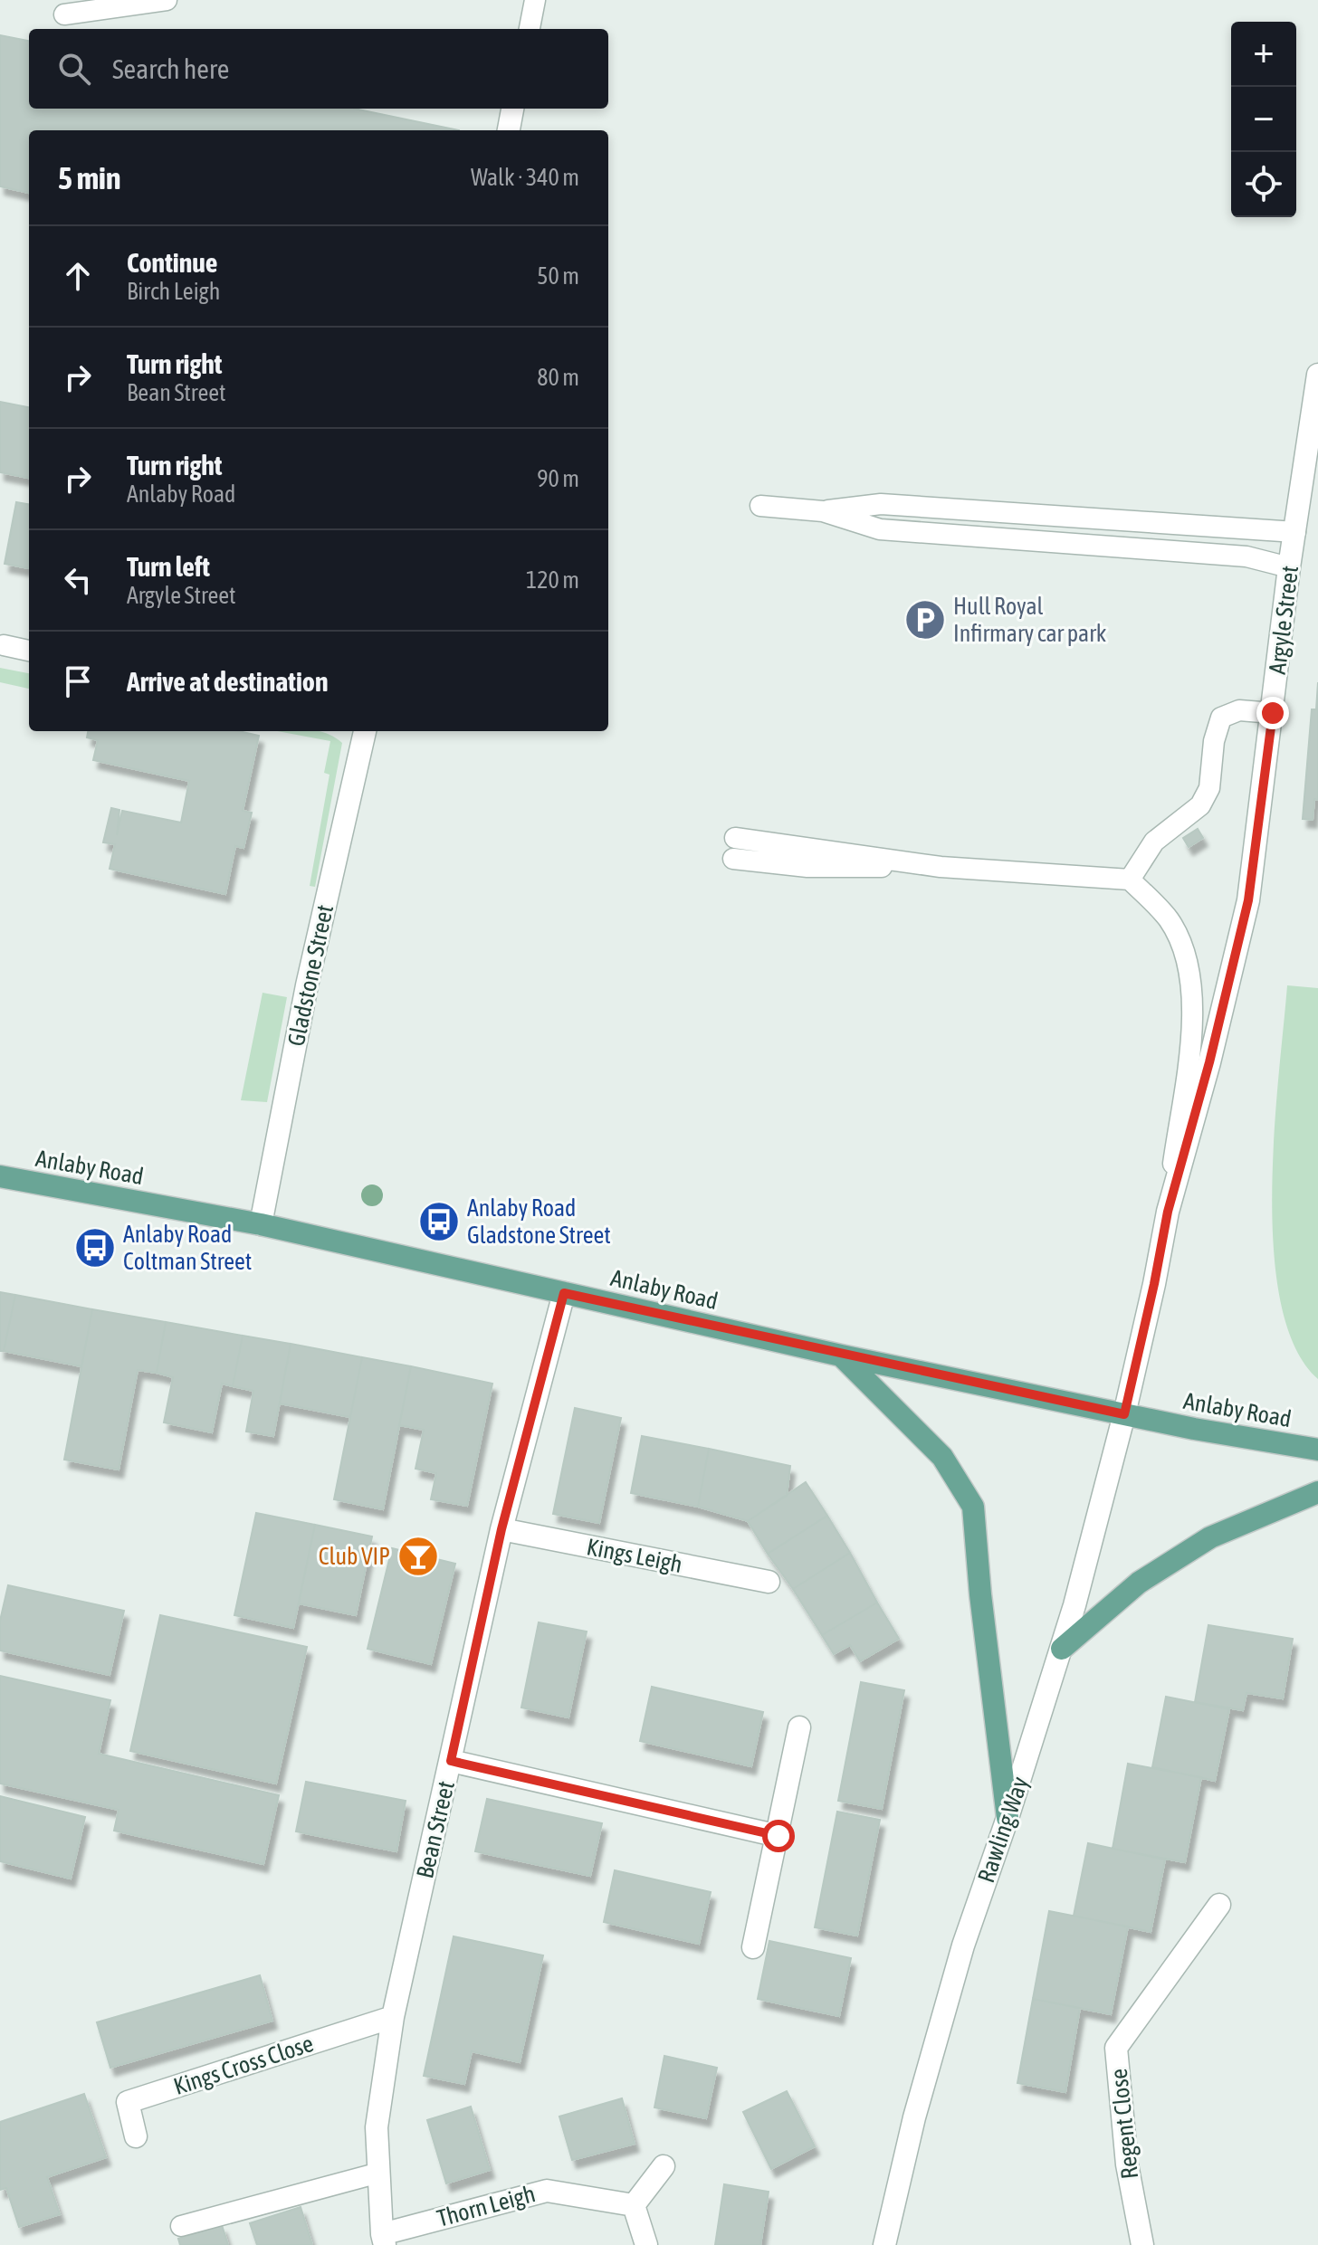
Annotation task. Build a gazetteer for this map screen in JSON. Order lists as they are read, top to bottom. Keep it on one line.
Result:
{"streets":{"main road":["Anlaby Road"],"street":["Argyle Street","Gladstone Street","Kings Leigh","Bean Street","Rawling Way","Kings Cross Close","Regent Close","Thorn Leigh"]},"crossings":[["Argyle Street","Anlaby Road"],["Argyle Street","Rawling Way"],["Gladstone Street","Anlaby Road"],["Anlaby Road","Bean Street"],["Anlaby Road","Rawling Way"],["Kings Leigh","Bean Street"],["Bean Street","Kings Cross Close"],["Bean Street","Thorn Leigh"]],"places":{"parking":["Hull Royal Infirmary car park"],"bus stop":["Anlaby Road Gladstone Street","Anlaby Road Coltman Street"],"bar":["Club VIP"]},"page":{"map_buttons":["+","−"],"search":"Search here","heading":["5 min","Walk · 340 m"],"list":[["Continue","Birch Leigh","50 m"],["Turn right","Bean Street","80 m"],["Turn right","Anlaby Road","90 m"],["Turn left","Argyle Street","120 m"],"Arrive at destination"]}}
